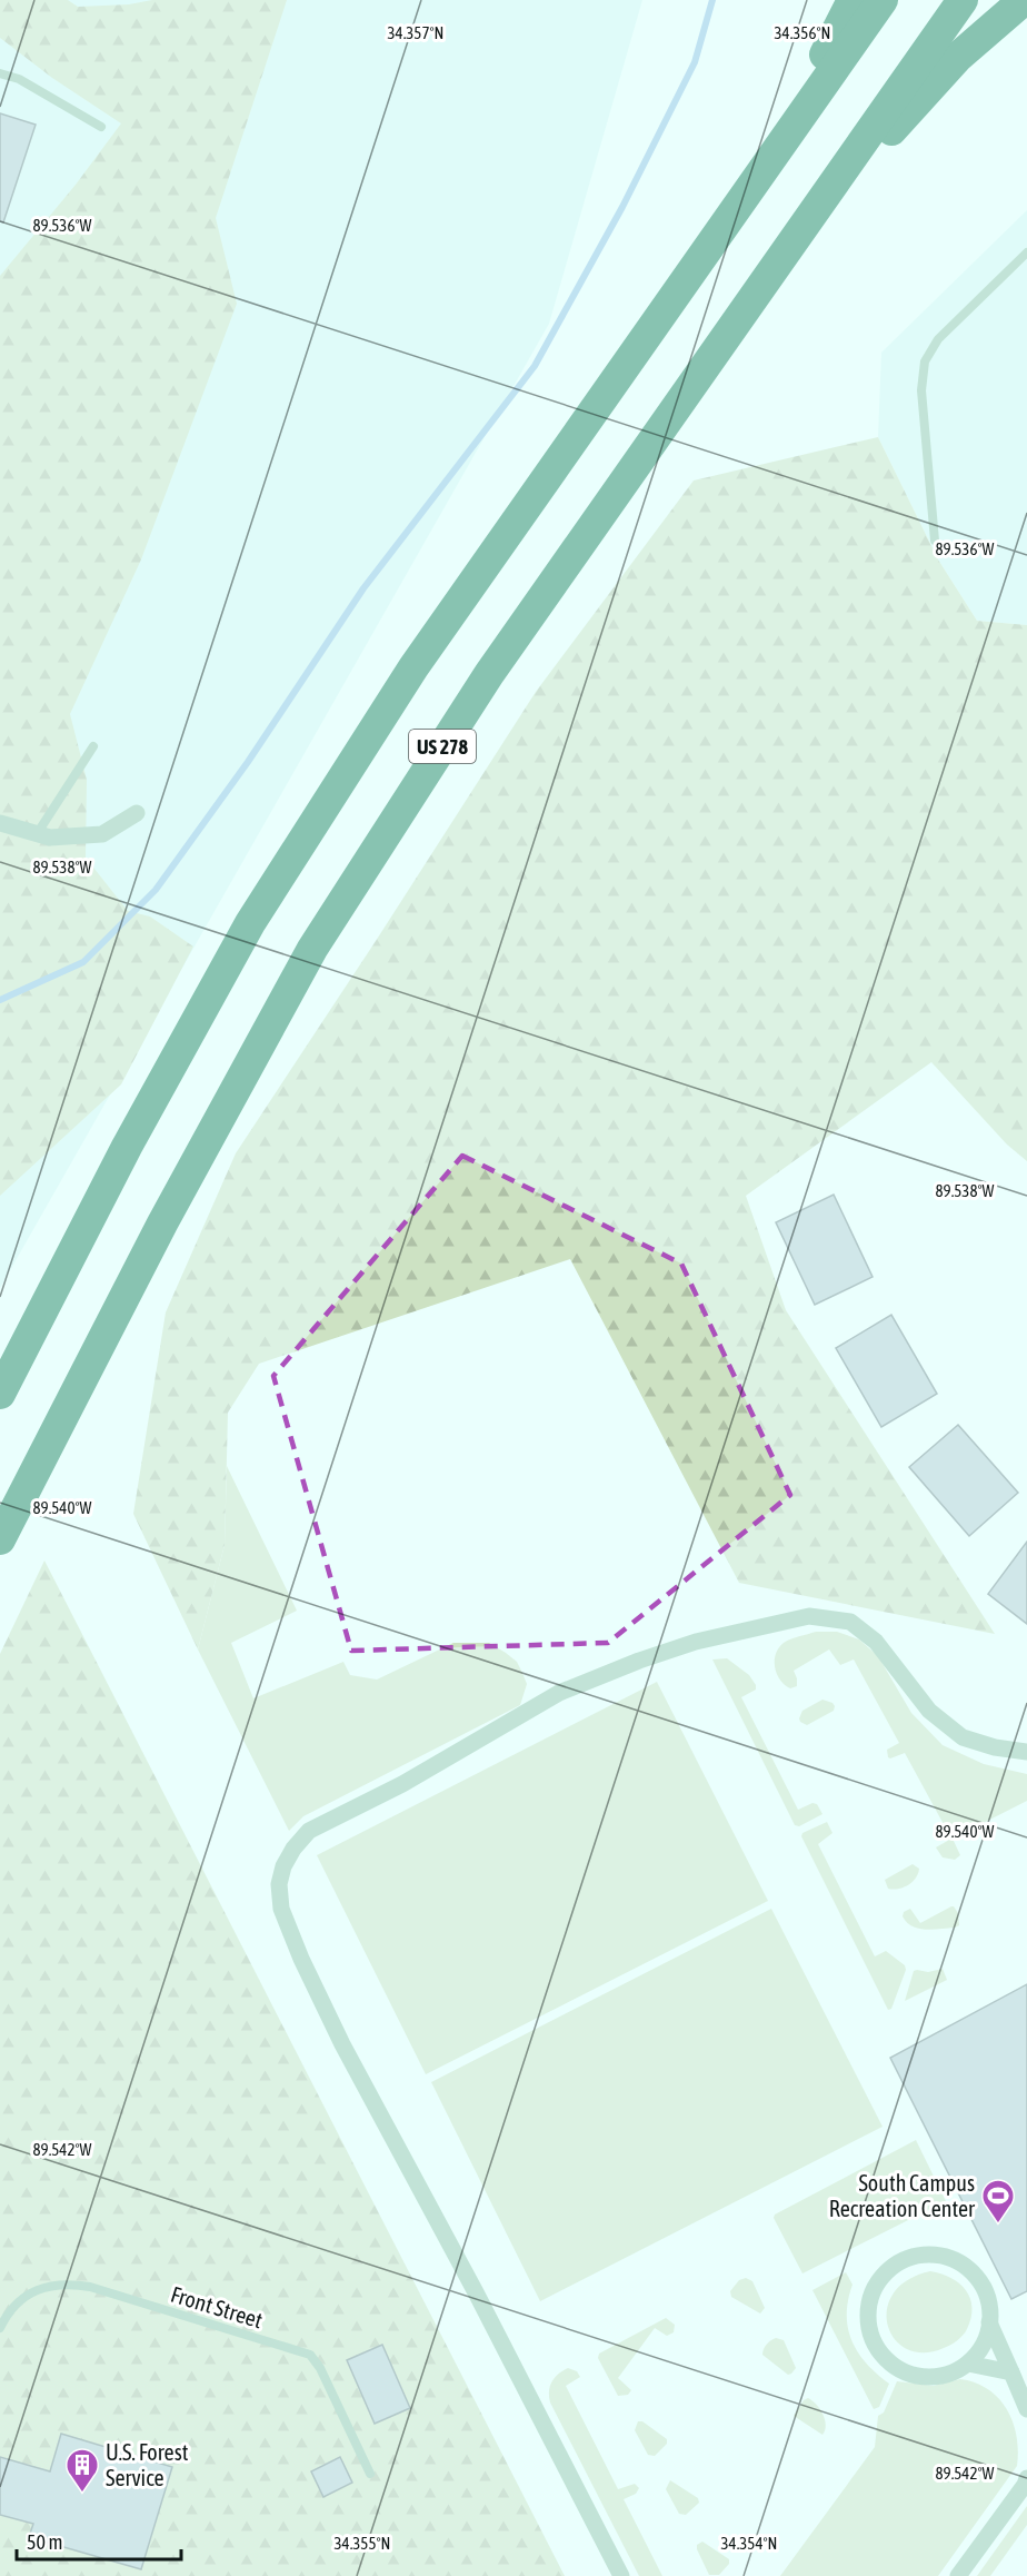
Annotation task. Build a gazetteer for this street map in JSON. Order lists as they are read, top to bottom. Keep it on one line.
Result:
{"streets":{"highway":["US 278"],"lane":["Front Street"]},"places":{"sports":["South Campus Recreation Center"],"building":["U.S. Forest Service"]},"scale_bar":"50 m","coordinates":["34.357°N","34.356°N","89.536°W","89.538°W","89.540°W","89.542°W","34.355°N","34.354°N"]}
